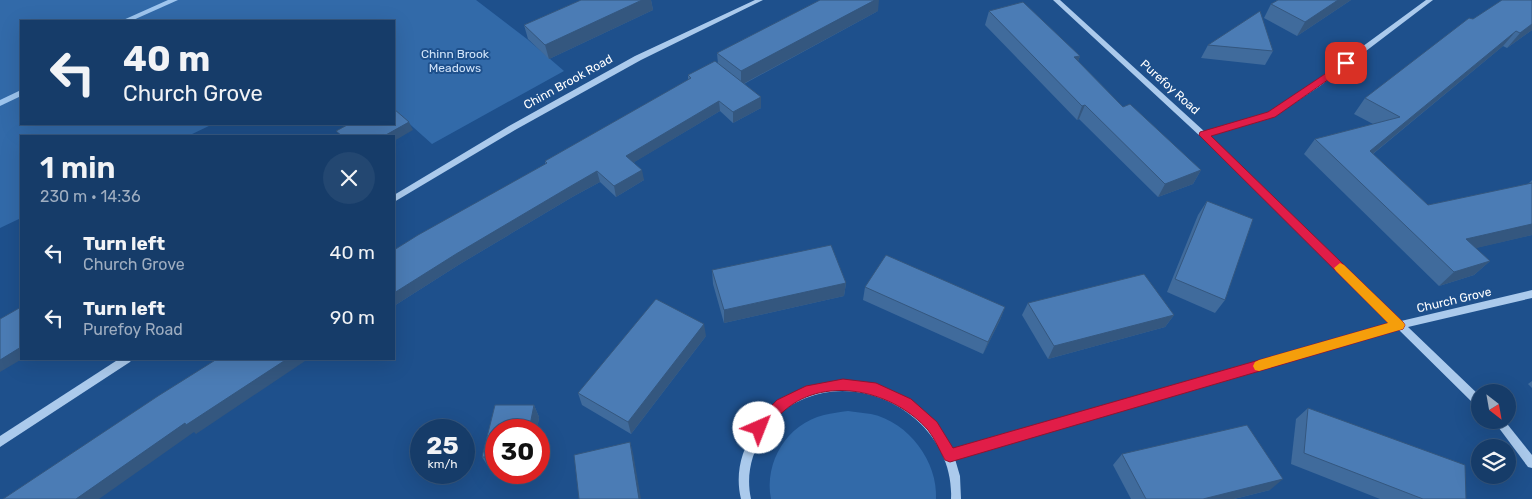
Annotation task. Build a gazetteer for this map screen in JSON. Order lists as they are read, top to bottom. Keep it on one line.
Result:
{"streets":{"street":["Chinn Brook Road","Purefoy Road","Church Grove"]},"crossings":[["Purefoy Road","Church Grove"]],"parks":["Chinn Brook Meadows"],"north":"bottom right","page":{"turn":["40 m","Church Grove"],"heading":["1 min","230 m · 14:36"],"list":[{"name":"Turn left","note":"Church Grove","value":"40 m"},{"name":"Turn left","note":"Purefoy Road","value":"90 m"}],"speed":"25 km/h","limit":"30"}}
